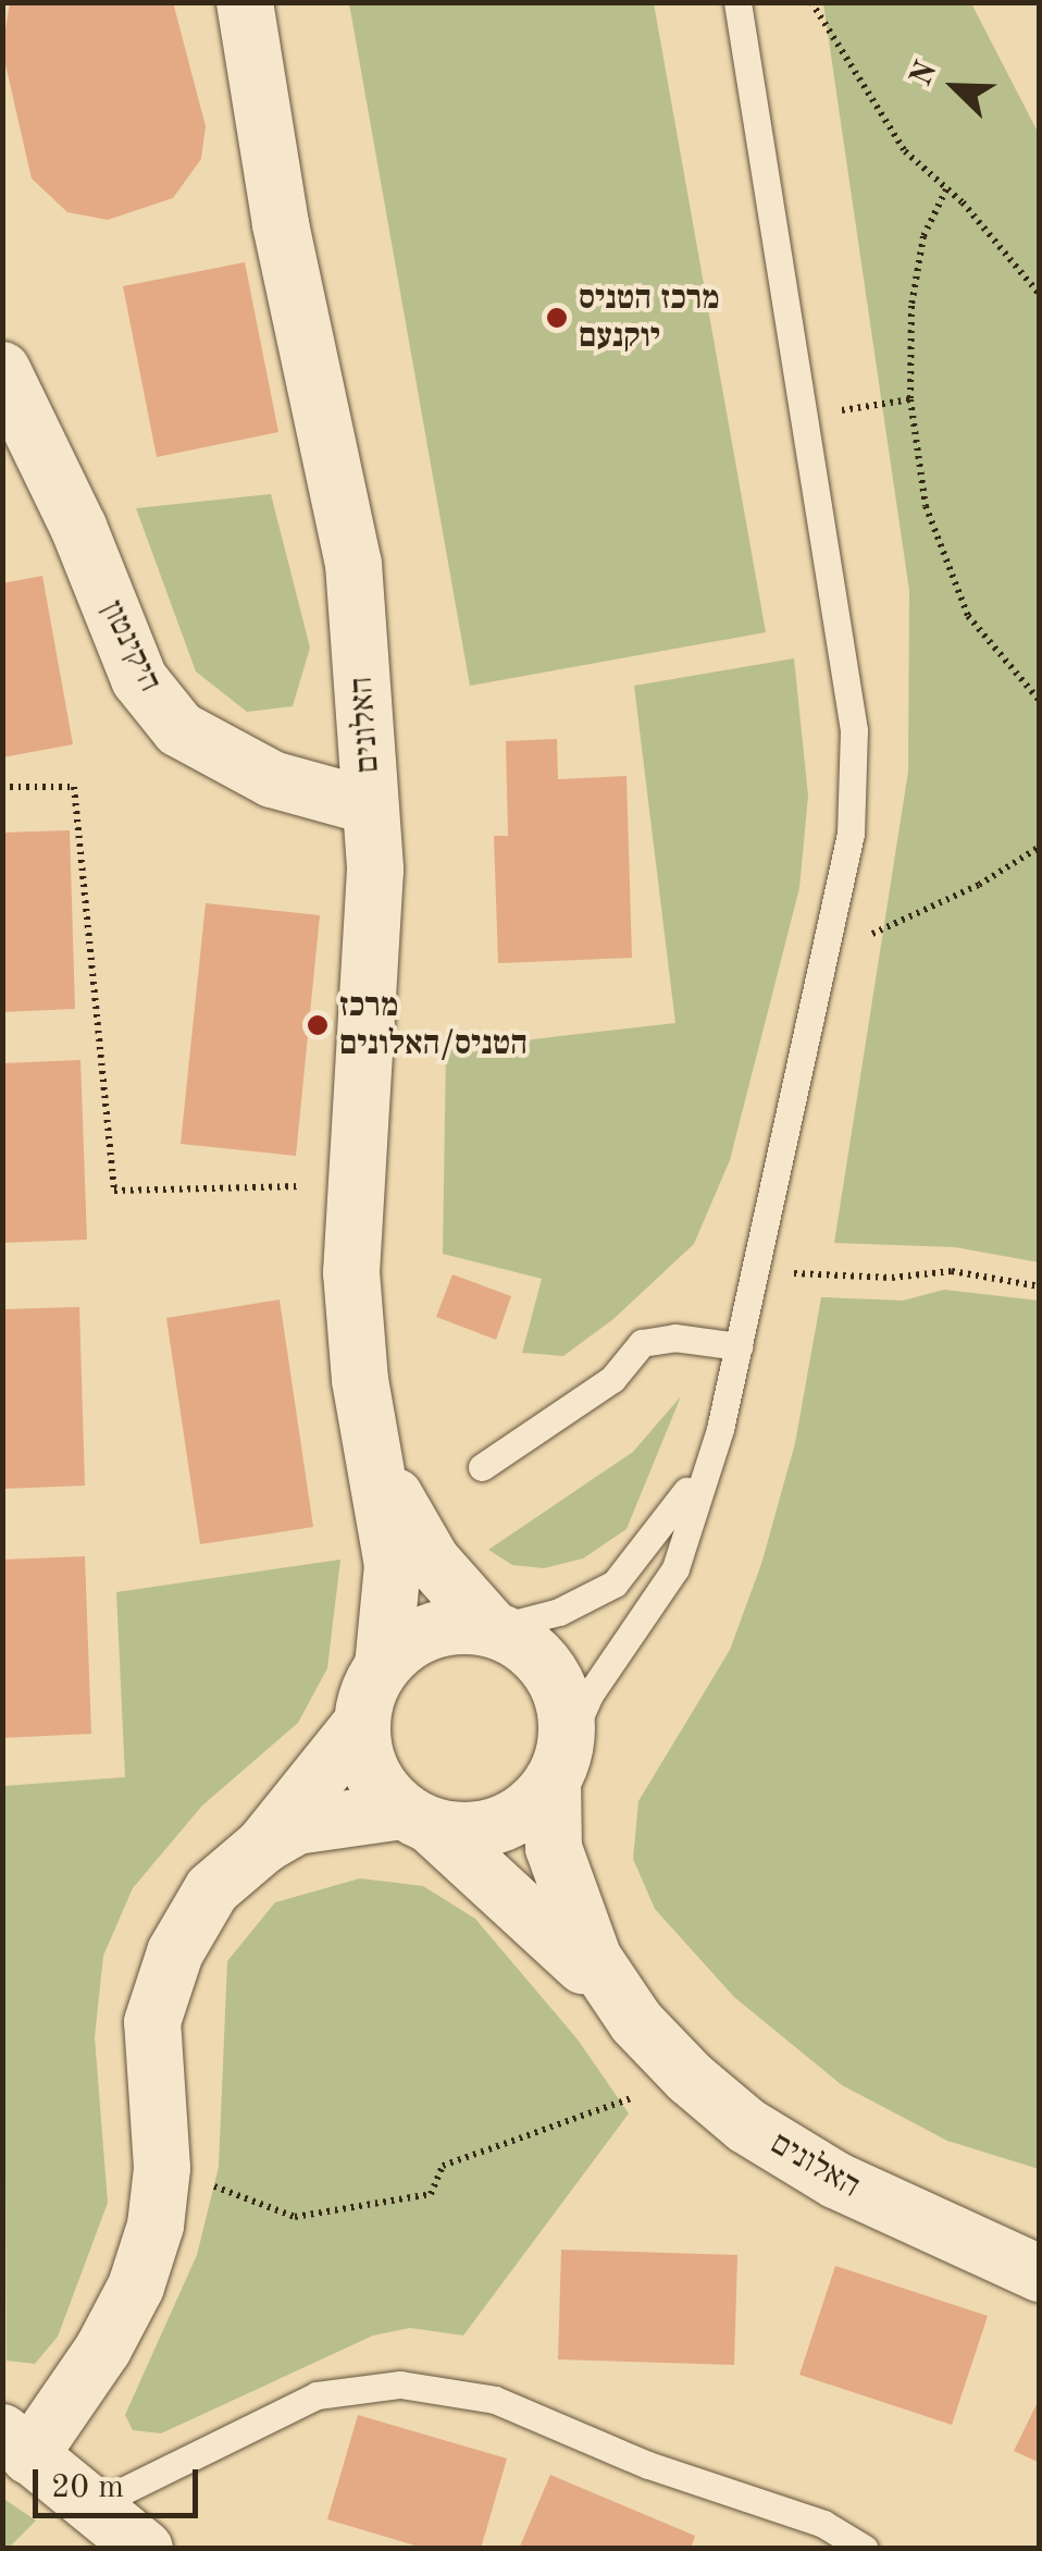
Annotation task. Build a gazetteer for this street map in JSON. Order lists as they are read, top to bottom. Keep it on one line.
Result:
{"streets":{"street":["היקינטון","האלונים"]},"crossings":[["היקינטון","האלונים"]],"places":["מרכז הטניס יוקנעם","מרכז הטניס/האלונים"],"scale_bar":"20 m","north":"top left"}
